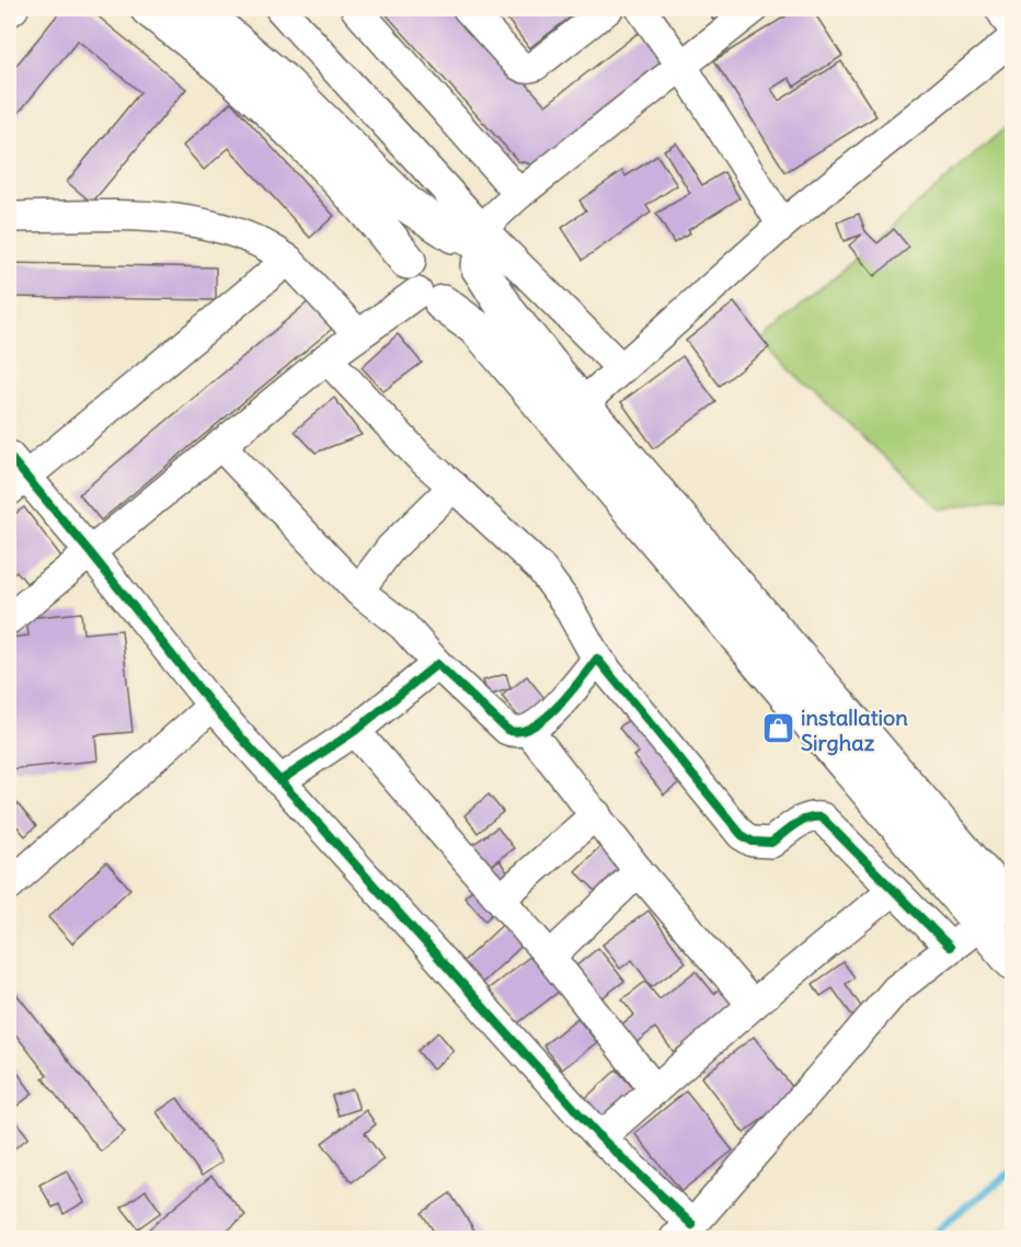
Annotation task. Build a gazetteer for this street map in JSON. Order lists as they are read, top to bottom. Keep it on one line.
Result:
{"places":{"shop":["installation Sirghaz"]}}
